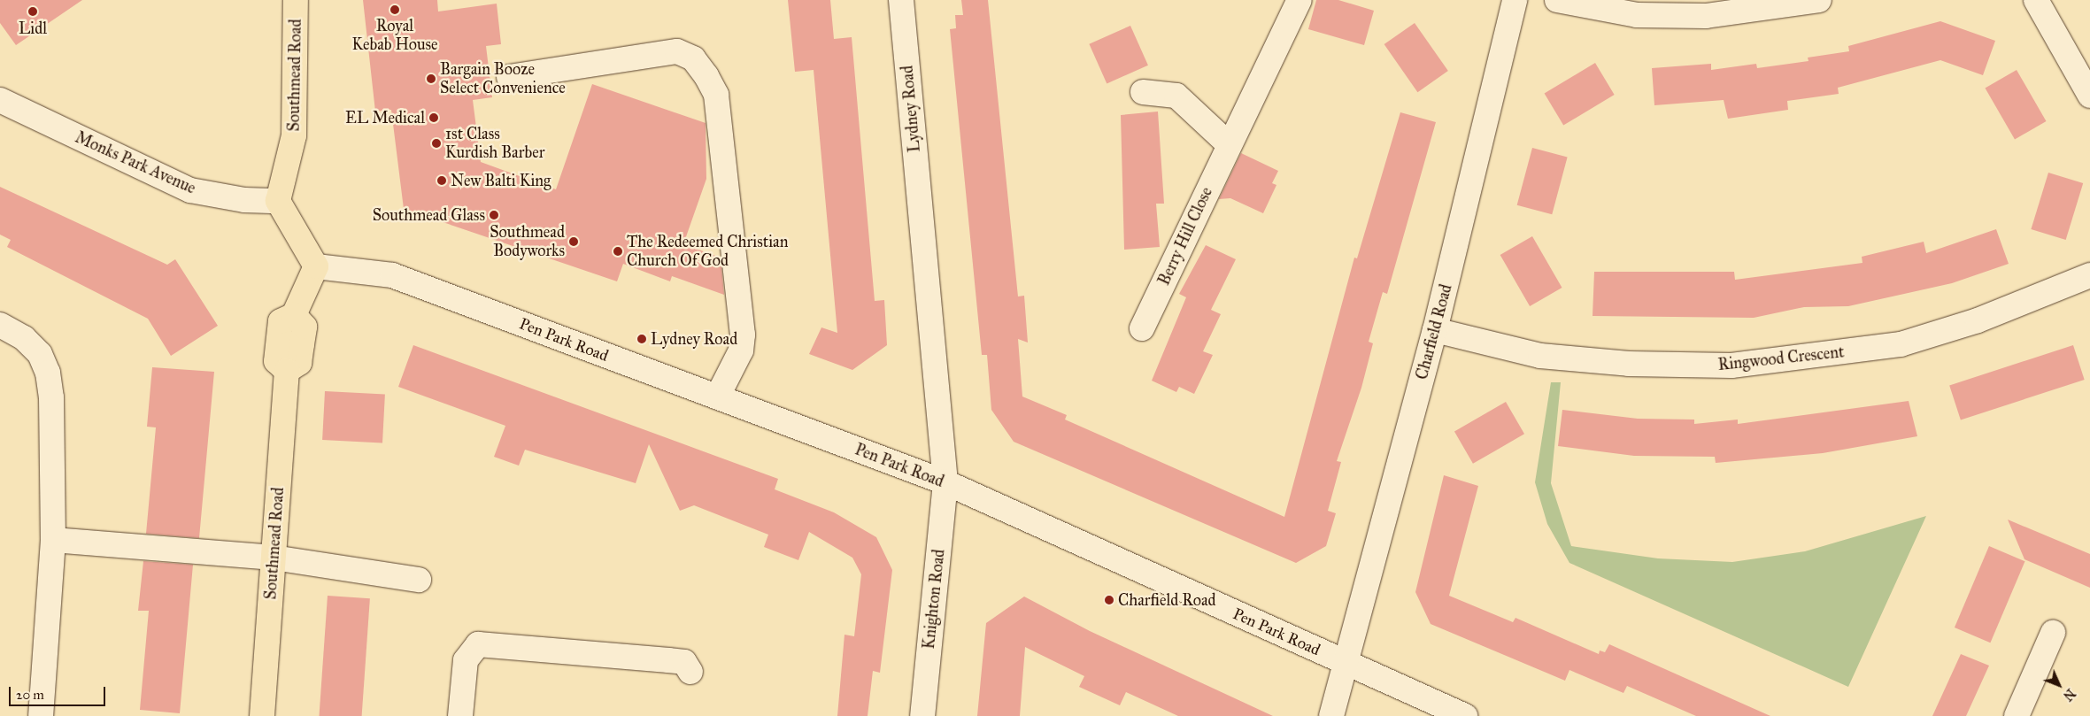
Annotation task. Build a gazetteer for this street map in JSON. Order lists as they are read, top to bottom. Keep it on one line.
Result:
{"streets":{"main road":["Southmead Road"],"street":["Lydney Road","Monks Park Avenue","Berry Hill Close","Charfield Road","Pen Park Road","Ringwood Crescent","Knighton Road"]},"crossings":[["Southmead Road","Monks Park Avenue"],["Southmead Road","Pen Park Road"],["Lydney Road","Pen Park Road"],["Lydney Road","Knighton Road"],["Charfield Road","Pen Park Road"],["Charfield Road","Ringwood Crescent"],["Pen Park Road","Knighton Road"]],"places":["Royal Kebab House","Lidl","Bargain Booze Select Convenience","EL Medical","1st Class Kurdish Barber","New Balti King","Southmead Glass","Southmead Bodyworks","The Redeemed Christian Church Of God","Lydney Road","Charfield Road"],"scale_bar":"20 m","north":"bottom right"}
